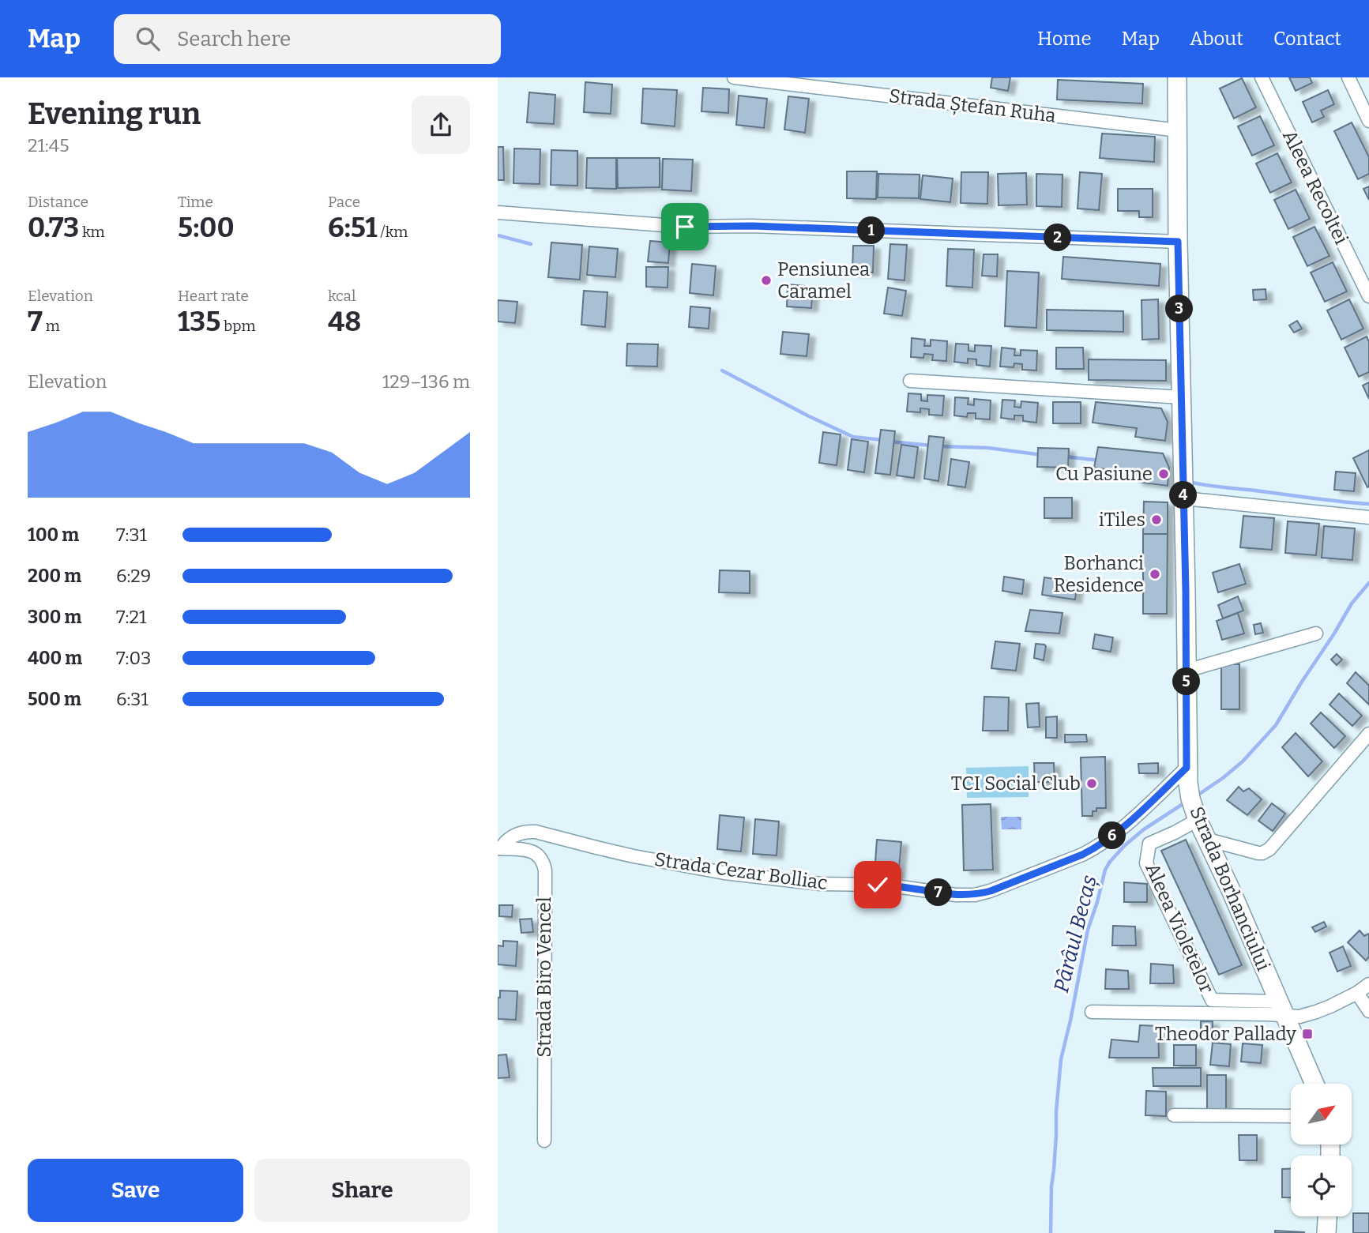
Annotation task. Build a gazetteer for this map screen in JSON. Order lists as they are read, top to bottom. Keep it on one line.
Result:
{"streets":{"main road":["Strada Borhanciului"],"street":["Strada Ștefan Ruha","Aleea Recoltei","Strada Cezar Bolliac","Aleea Violetelor","Strada Biro Vencel"]},"crossings":[["Strada Ștefan Ruha","Strada Borhanciului"],["Strada Cezar Bolliac","Strada Borhanciului"],["Strada Cezar Bolliac","Strada Biro Vencel"],["Strada Borhanciului","Aleea Violetelor"]],"water":["Pârâul Becaș"],"places":{"other":["Pensiunea Caramel","Cu Pasiune","iTiles","Borhanci Residence","TCI Social Club"],"transit":["Theodor Pallady"]},"north":"top right","page":{"header":"Map","search":"Search here","nav":["Home","Map","About","Contact"],"heading":["Evening run","21:45"],"stats":[["Distance","0.73 km"],["Time","5:00"],["Pace","6:51 /km"],["Elevation","7 m"],["Heart rate","135 bpm"],["kcal","48"]],"pins":["1","2","3","4","5","6","7"],"chart":["Elevation","129–136 m"],"list":[{"name":"100 m","note":"7:31"},{"name":"200 m","note":"6:29"},{"name":"300 m","note":"7:21"},{"name":"400 m","note":"7:03"},{"name":"500 m","note":"6:31"}],"buttons":["Save","Share"]}}
